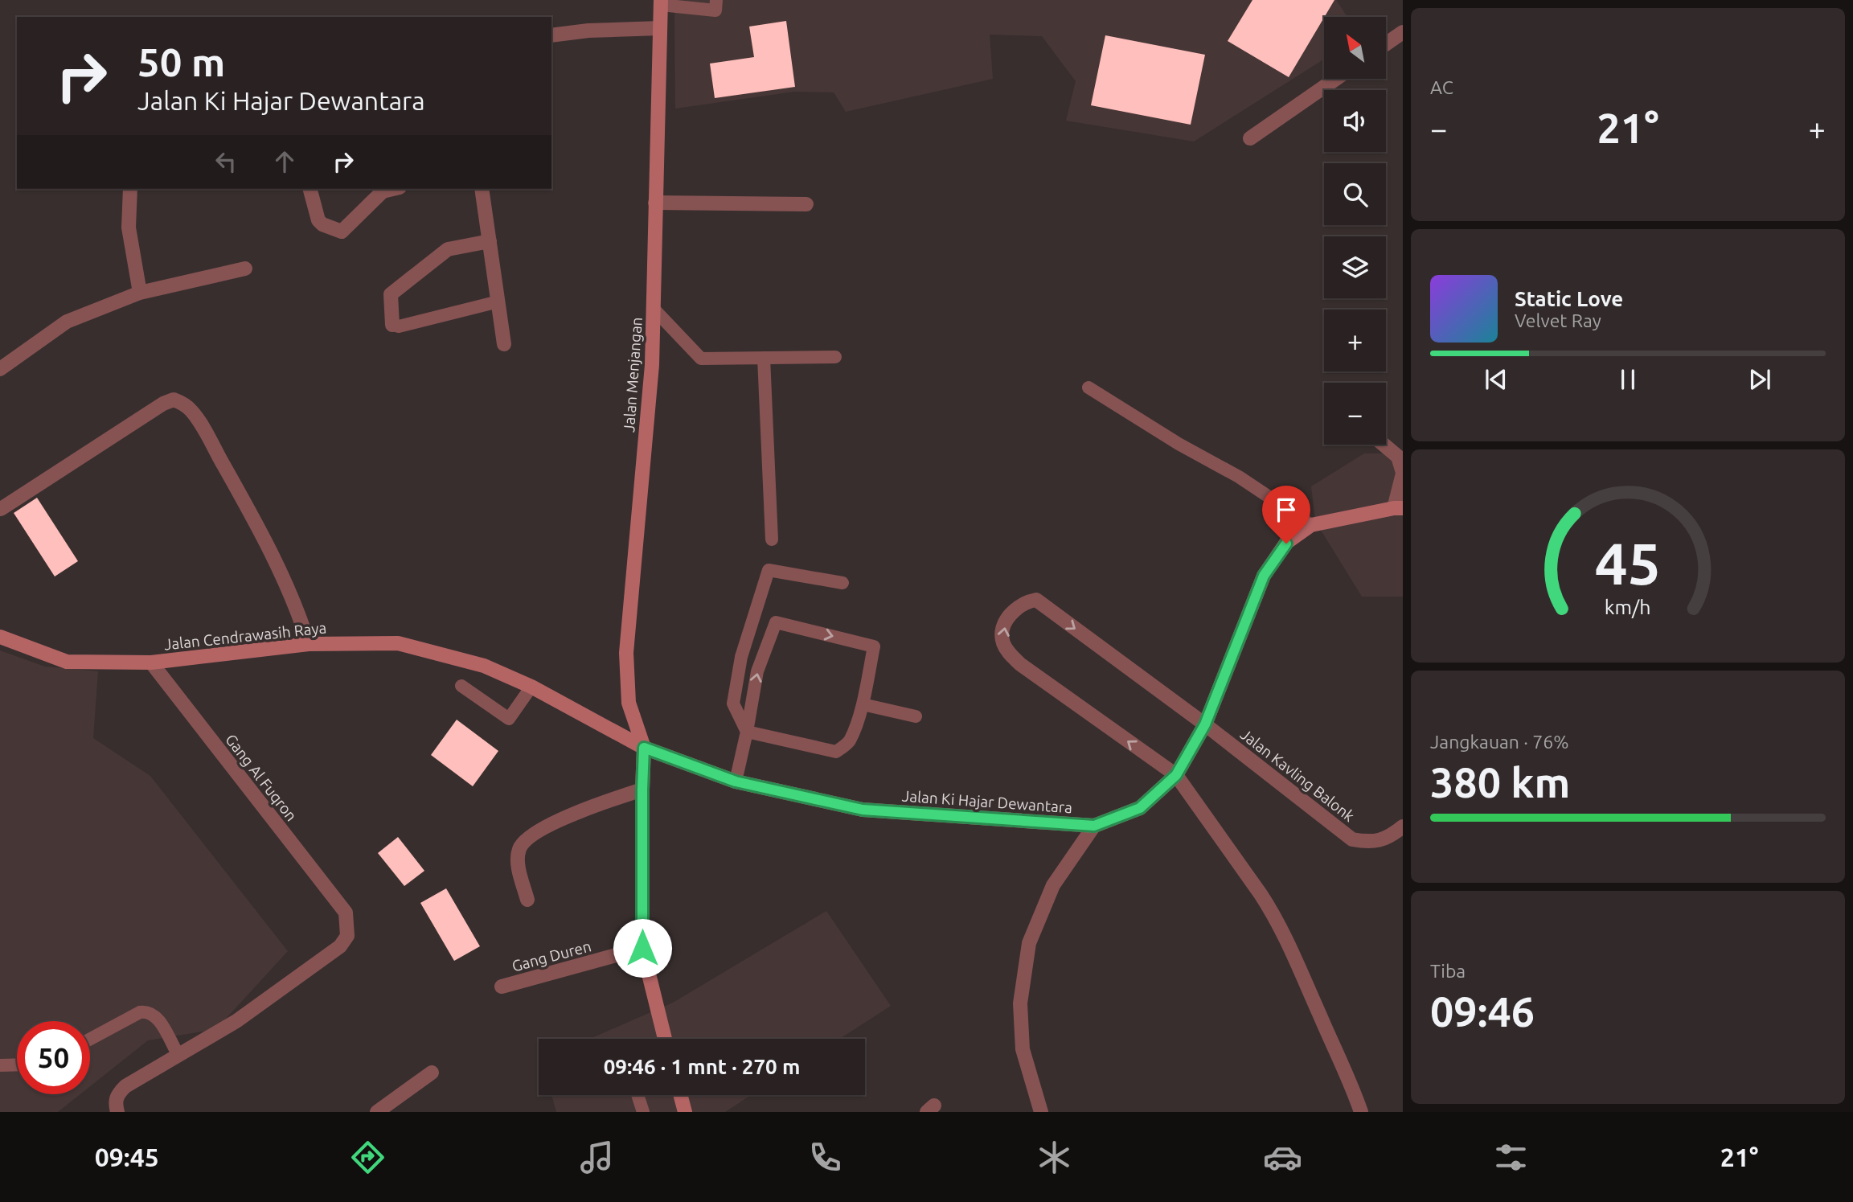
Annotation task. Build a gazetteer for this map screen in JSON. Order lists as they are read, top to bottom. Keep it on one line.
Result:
{"streets":{"main road":["Jalan Menjangan","Jalan Cendrawasih Raya","Jalan Ki Hajar Dewantara"],"street":["Jalan Kavling Balonk","Gang Al Fuqron","Gang Duren"]},"crossings":[["Jalan Menjangan","Jalan Cendrawasih Raya"],["Jalan Menjangan","Jalan Ki Hajar Dewantara"],["Jalan Cendrawasih Raya","Gang Al Fuqron"],["Jalan Cendrawasih Raya","Jalan Ki Hajar Dewantara"],["Jalan Kavling Balonk","Jalan Ki Hajar Dewantara"]],"north":"top left","page":{"tile":["AC",["Jangkauan · 76%","380 km"],["Tiba","09:46"]],"map_buttons":["+","−"],"turn":["50 m","Jalan Ki Hajar Dewantara"],"heat":["−","21°","+"],"song":["Static Love","Velvet Ray"],"limit":"50","trip":"09:46 · 1 mnt · 270 m","tabs":["09:45","21°"],"gauge":["45","km/h"]}}
